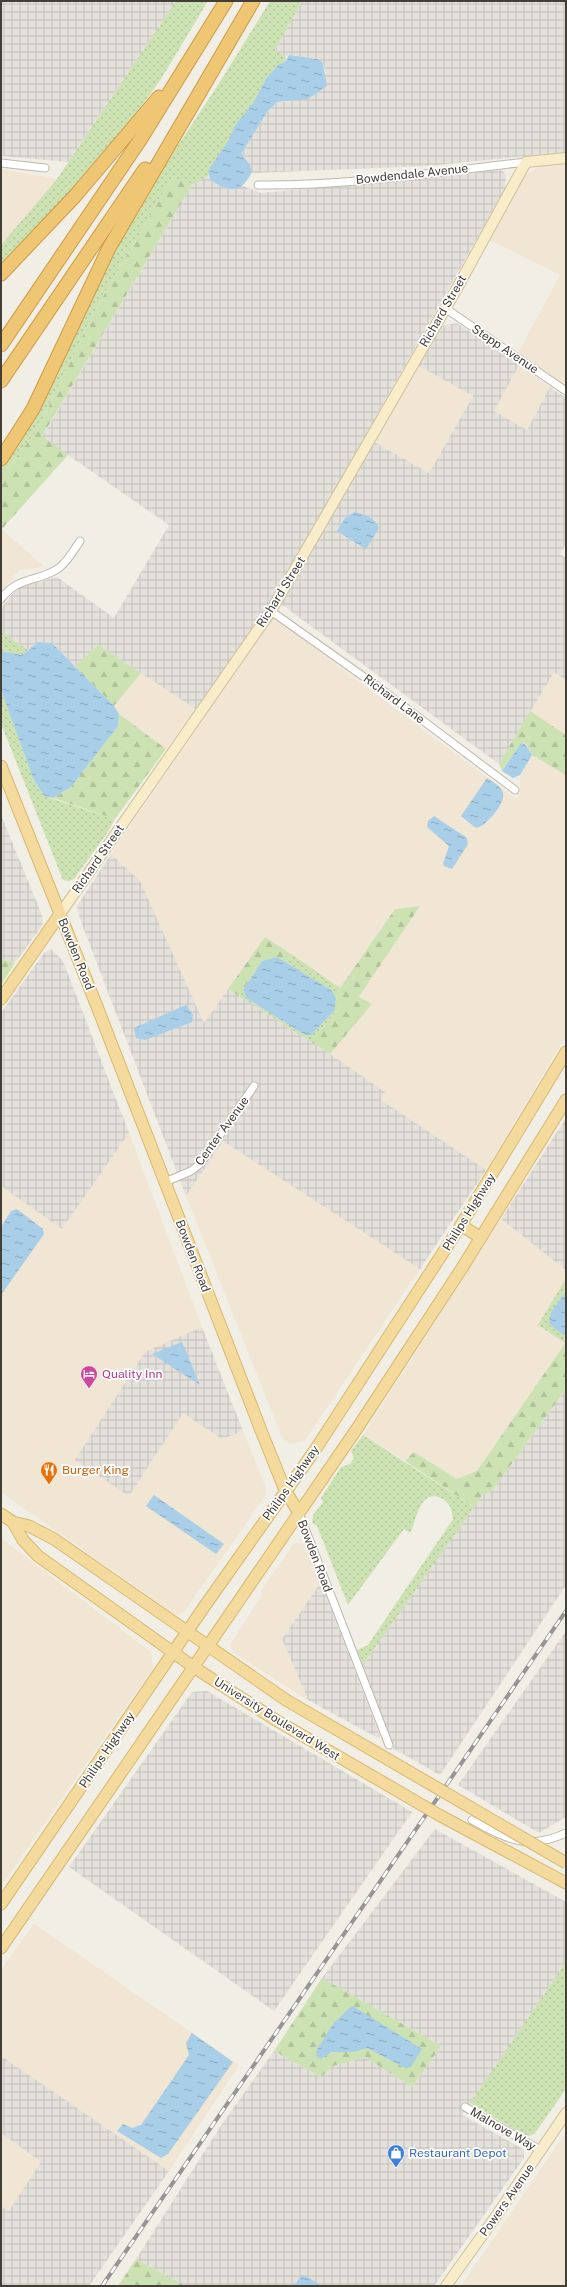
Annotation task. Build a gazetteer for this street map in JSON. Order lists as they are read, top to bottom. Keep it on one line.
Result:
{"streets":{"main road":["Richard Street","Bowden Road","Philips Highway","University Boulevard West"],"street":["Bowdendale Avenue","Stepp Avenue","Richard Lane","Center Avenue","Malnove Way","Powers Avenue"]},"crossings":[["Bowdendale Avenue","Richard Street"],["Richard Street","Stepp Avenue"],["Richard Street","Richard Lane"],["Richard Street","Bowden Road"],["Bowden Road","Center Avenue"],["Bowden Road","Philips Highway"],["Philips Highway","University Boulevard West"],["Malnove Way","Powers Avenue"]],"places":{"hotel":["Quality Inn"],"restaurant":["Burger King"],"shop":["Restaurant Depot"]}}
